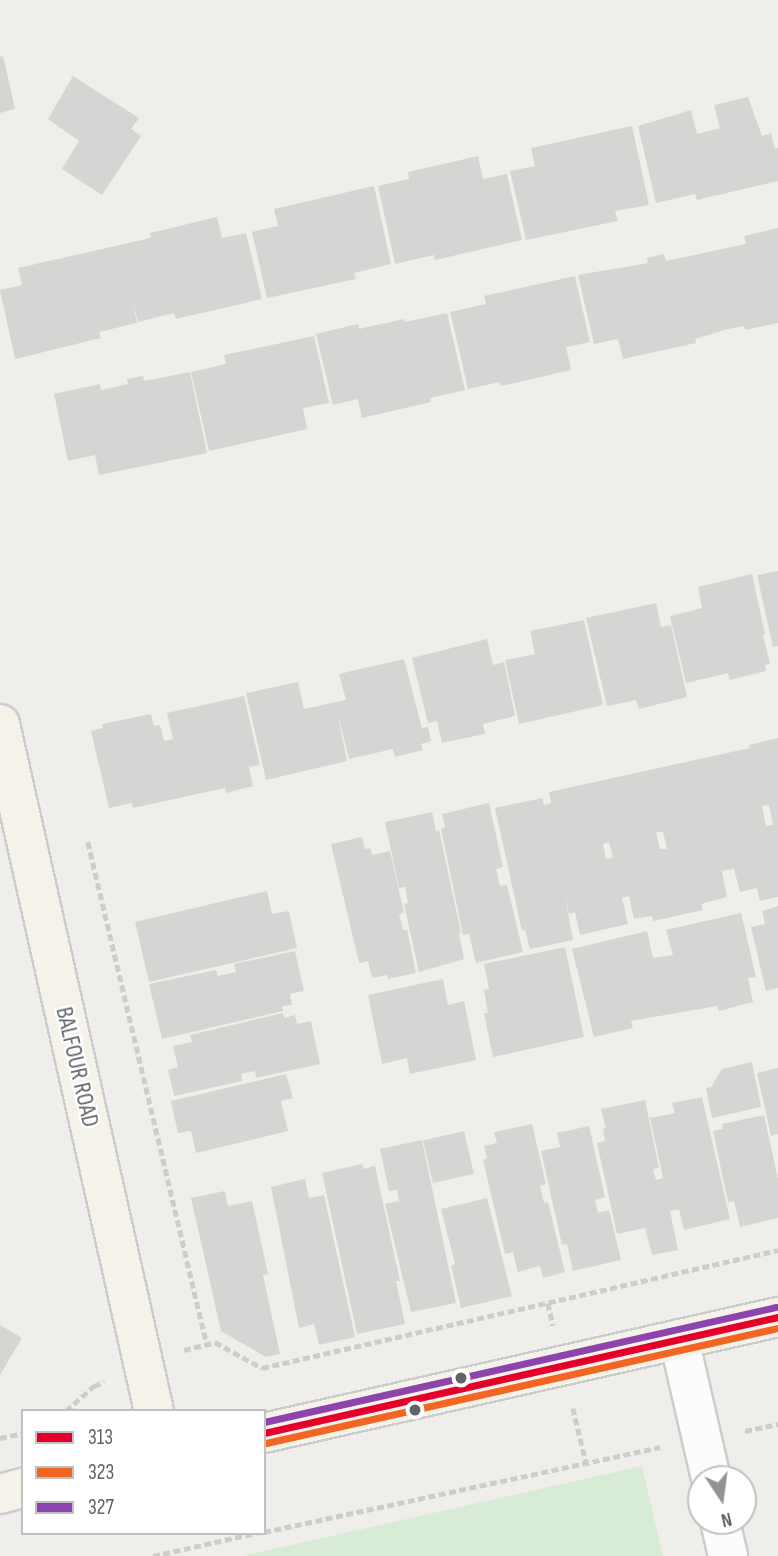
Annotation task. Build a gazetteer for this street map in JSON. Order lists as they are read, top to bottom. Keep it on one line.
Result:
{"streets":{"main road":["BALFOUR ROAD"]},"lines":["transit line 327","transit line 313","transit line 323"],"legend":["313","323","327"],"north":"bottom"}
